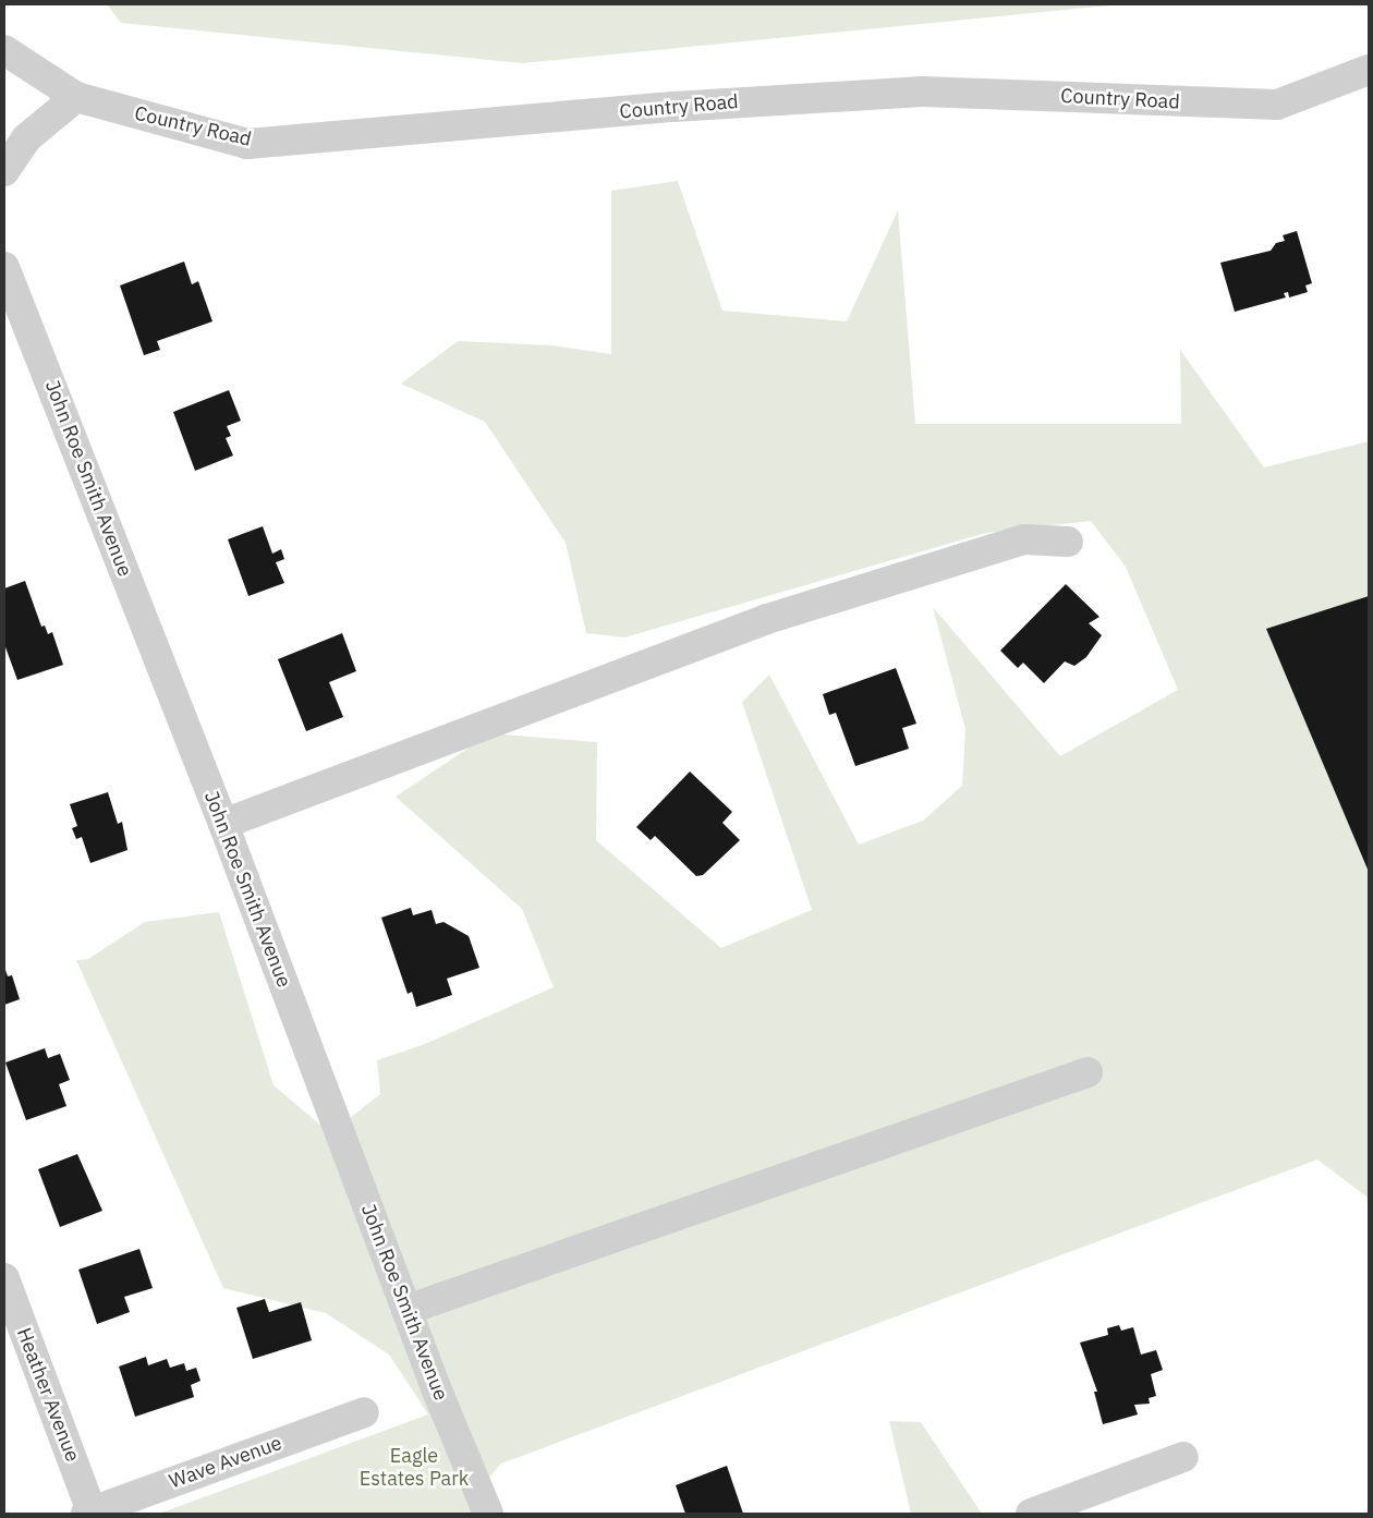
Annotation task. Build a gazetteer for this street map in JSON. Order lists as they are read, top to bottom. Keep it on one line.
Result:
{"streets":{"street":["Country Road","John Roe Smith Avenue","Heather Avenue","Wave Avenue"]},"crossings":[["Heather Avenue","Wave Avenue"]],"parks":["Eagle Estates Park"]}
